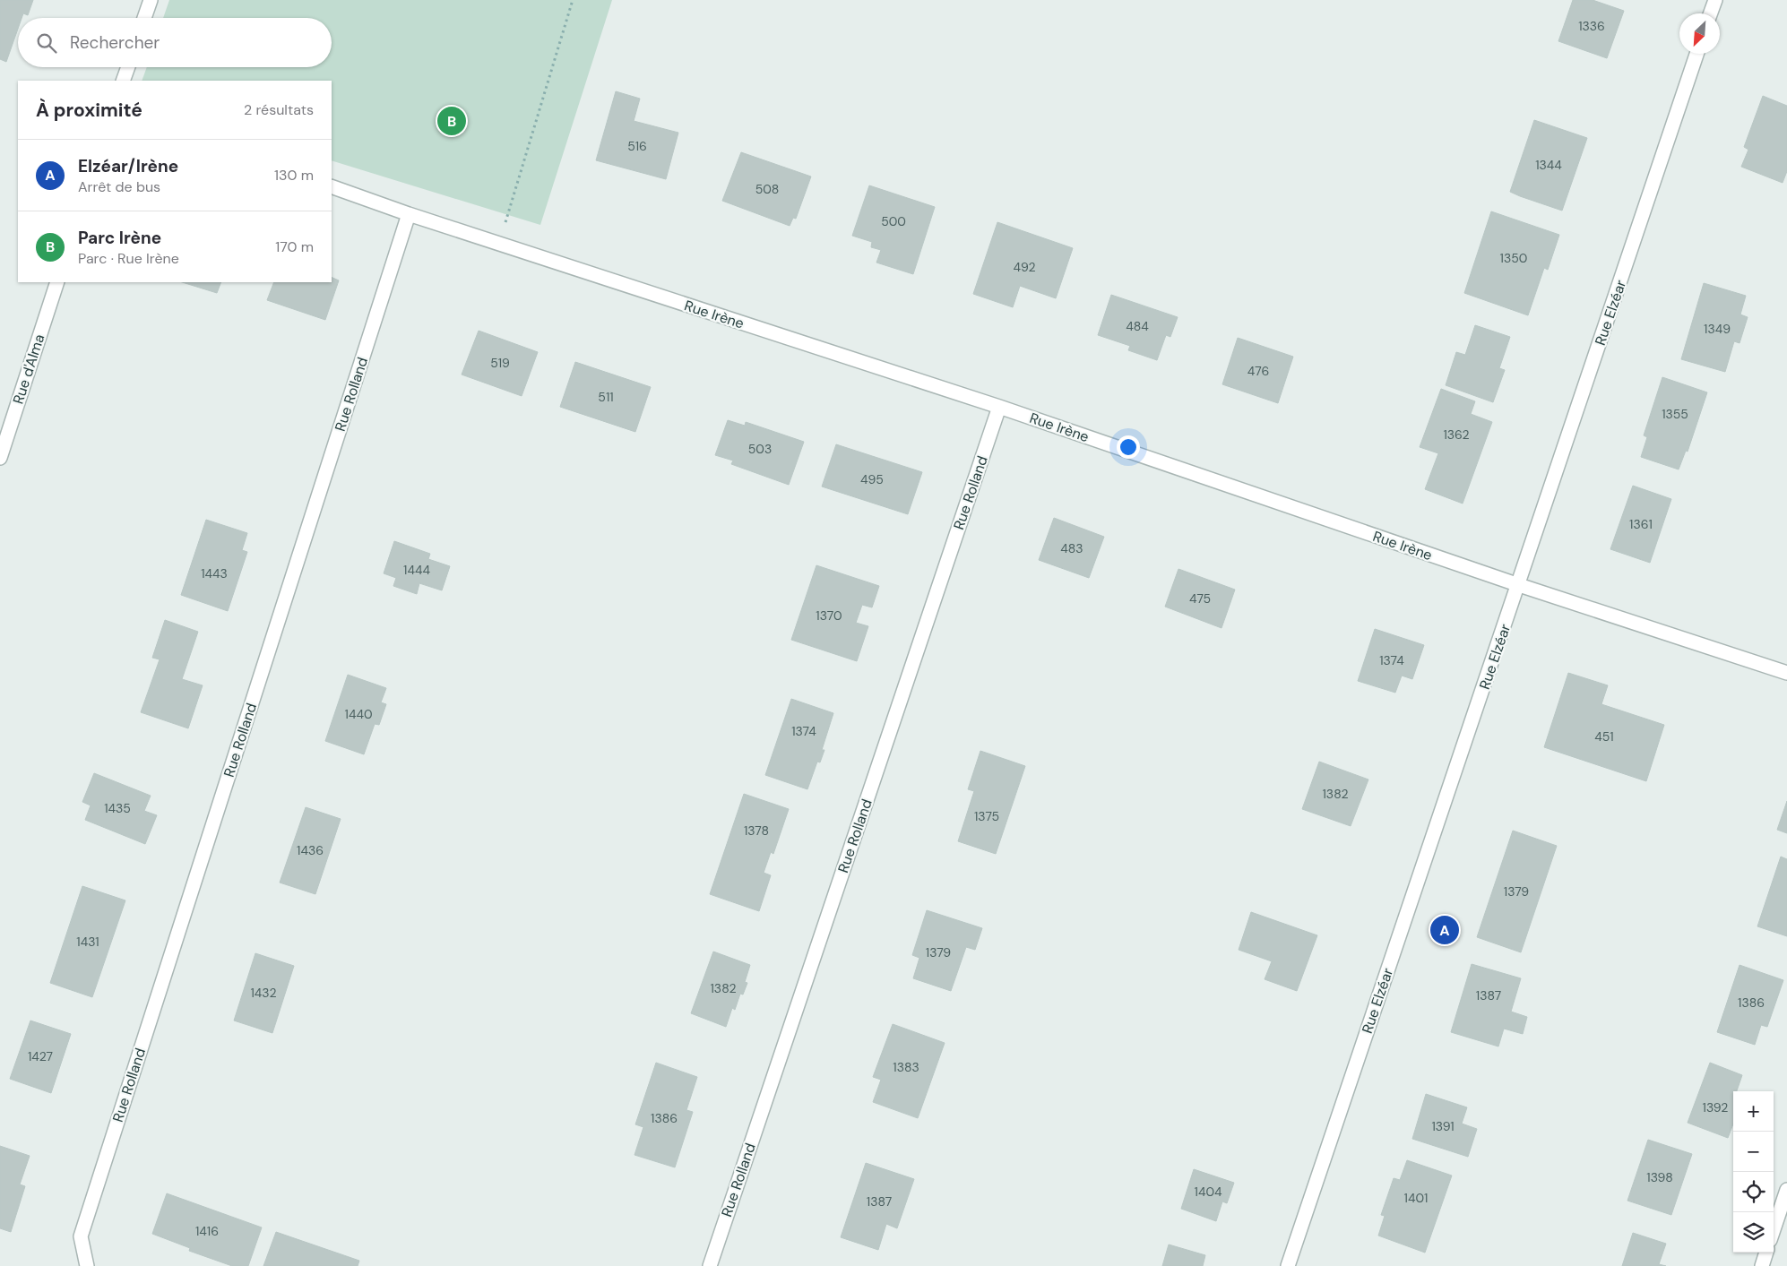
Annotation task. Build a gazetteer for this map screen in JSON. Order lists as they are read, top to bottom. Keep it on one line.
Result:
{"streets":{"street":["Rue Elzéar","Rue Irène","Rue d'Alma","Rue Rolland"]},"crossings":[["Rue Elzéar","Rue Irène"],["Rue Irène","Rue Rolland"]],"house_numbers":["1336","516","1344","508","500","1350","492","484","1349","519","476","511","1355","1362","503","495","1361","483","1444","1443","475","1370","1374","1440","1374","451","1382","1435","1375","1378","1436","1379","1431","1379","1382","1432","1387","1386","1427","1383","1392","1386","1391","1398","1404","1401","1387","1416"],"north":"bottom left","page":{"search":"Rechercher","heading":["À proximité","2 résultats"],"pins":["B","A"],"list":[{"mark":"A","name":"Elzéar/Irène","note":"Arrêt de bus","value":"130 m"},{"mark":"B","name":"Parc Irène","note":"Parc · Rue Irène","value":"170 m"}],"map_buttons":["+","−"]}}
